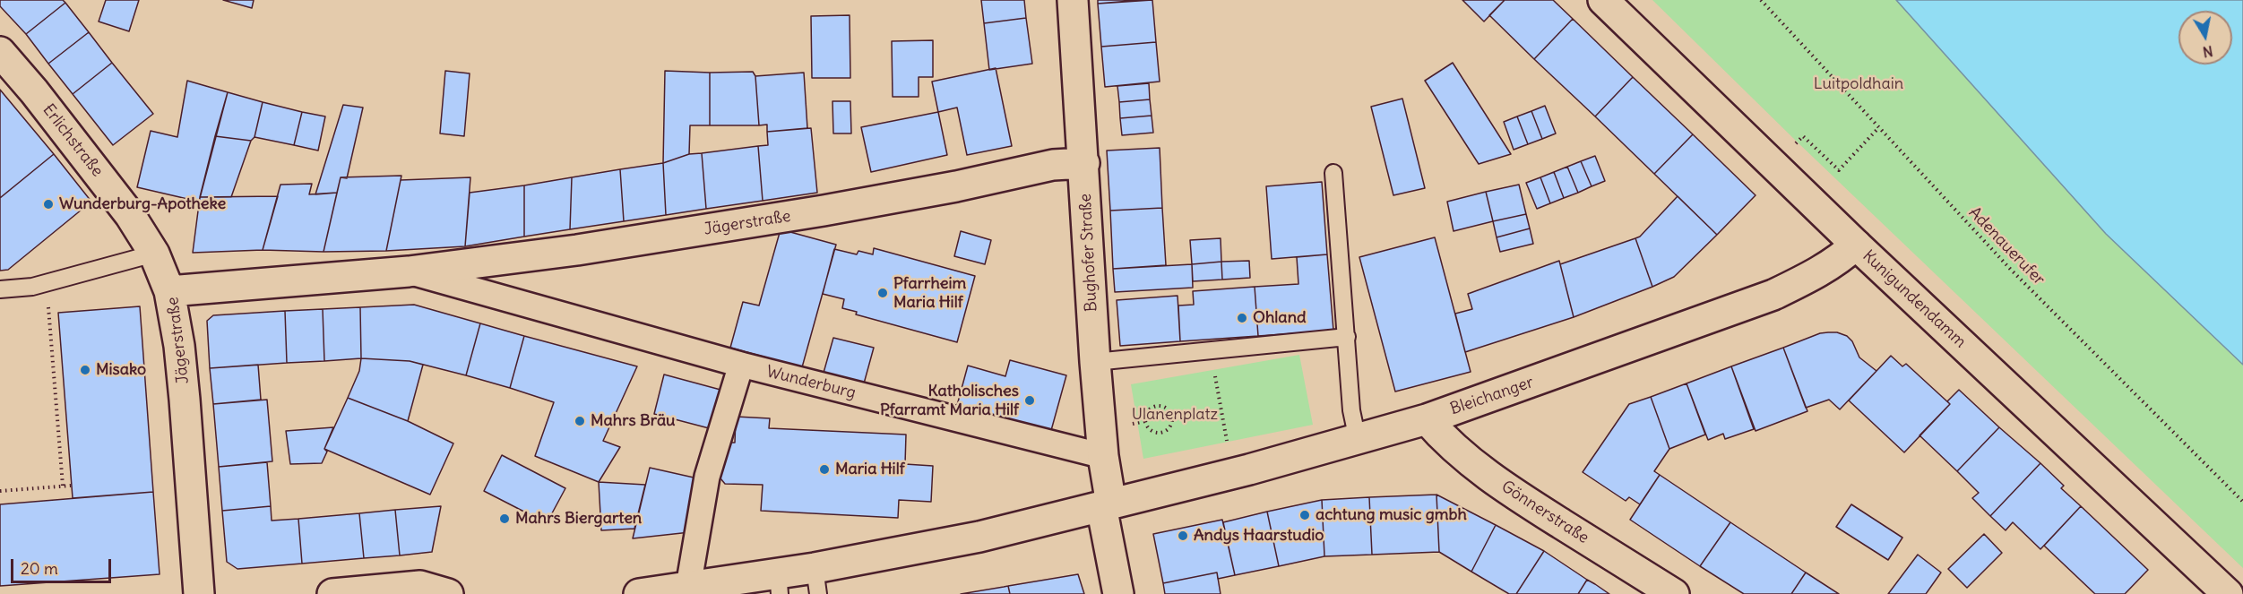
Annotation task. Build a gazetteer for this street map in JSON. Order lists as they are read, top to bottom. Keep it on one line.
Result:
{"streets":{"street":["Erlichstraße","Jägerstraße","Bughofer Straße","Kunigundendamm","Wunderburg","Bleichanger","Gönnerstraße"],"path":["Adenauerufer"]},"crossings":[["Erlichstraße","Jägerstraße"],["Jägerstraße","Bughofer Straße"],["Jägerstraße","Wunderburg"],["Bughofer Straße","Wunderburg"],["Bughofer Straße","Bleichanger"],["Kunigundendamm","Bleichanger"],["Bleichanger","Gönnerstraße"]],"parks":["Luitpoldhain","Ulanenplatz"],"places":["Wunderburg-Apotheke","Pfarrheim Maria Hilf","Ohland","Misako","Katholisches Pfarramt Maria Hilf","Mahrs Bräu","Maria Hilf","achtung music gmbh","Mahrs Biergarten","Andys Haarstudio"],"scale_bar":"20 m","north":"bottom"}
